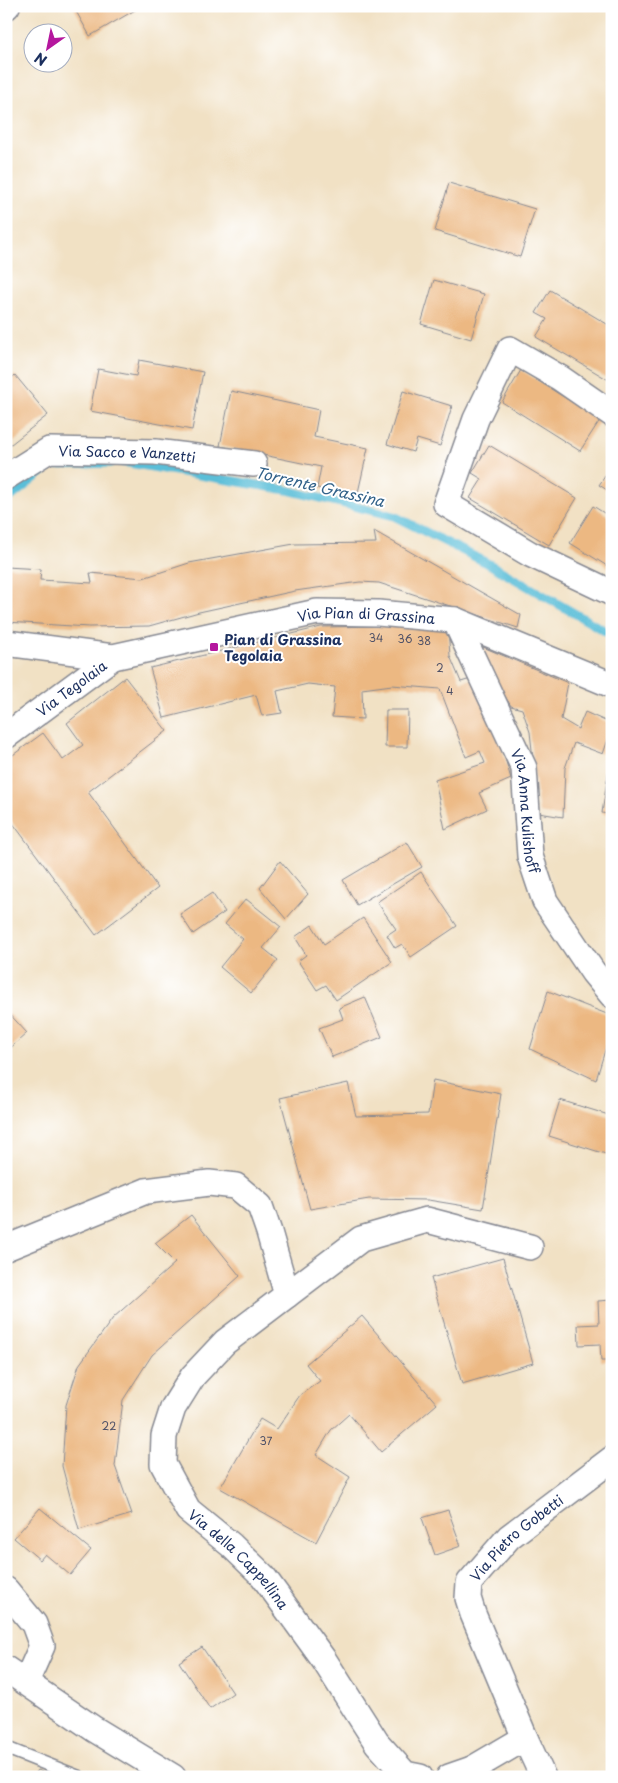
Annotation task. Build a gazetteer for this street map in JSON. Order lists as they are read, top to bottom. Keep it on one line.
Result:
{"streets":{"street":["Via Sacco e Vanzetti","Via Pian di Grassina","Via Tegolaia","Via Anna Kulishoff","Via Pietro Gobetti","Via della Cappellina"]},"crossings":[["Via Pian di Grassina","Via Tegolaia"],["Via Pian di Grassina","Via Anna Kulishoff"]],"water":["Torrente Grassina"],"places":{"transit":["Pian di Grassina Tegolaia"]},"house_numbers":["34","36","38","2","4","22","37"],"north":"bottom left"}
